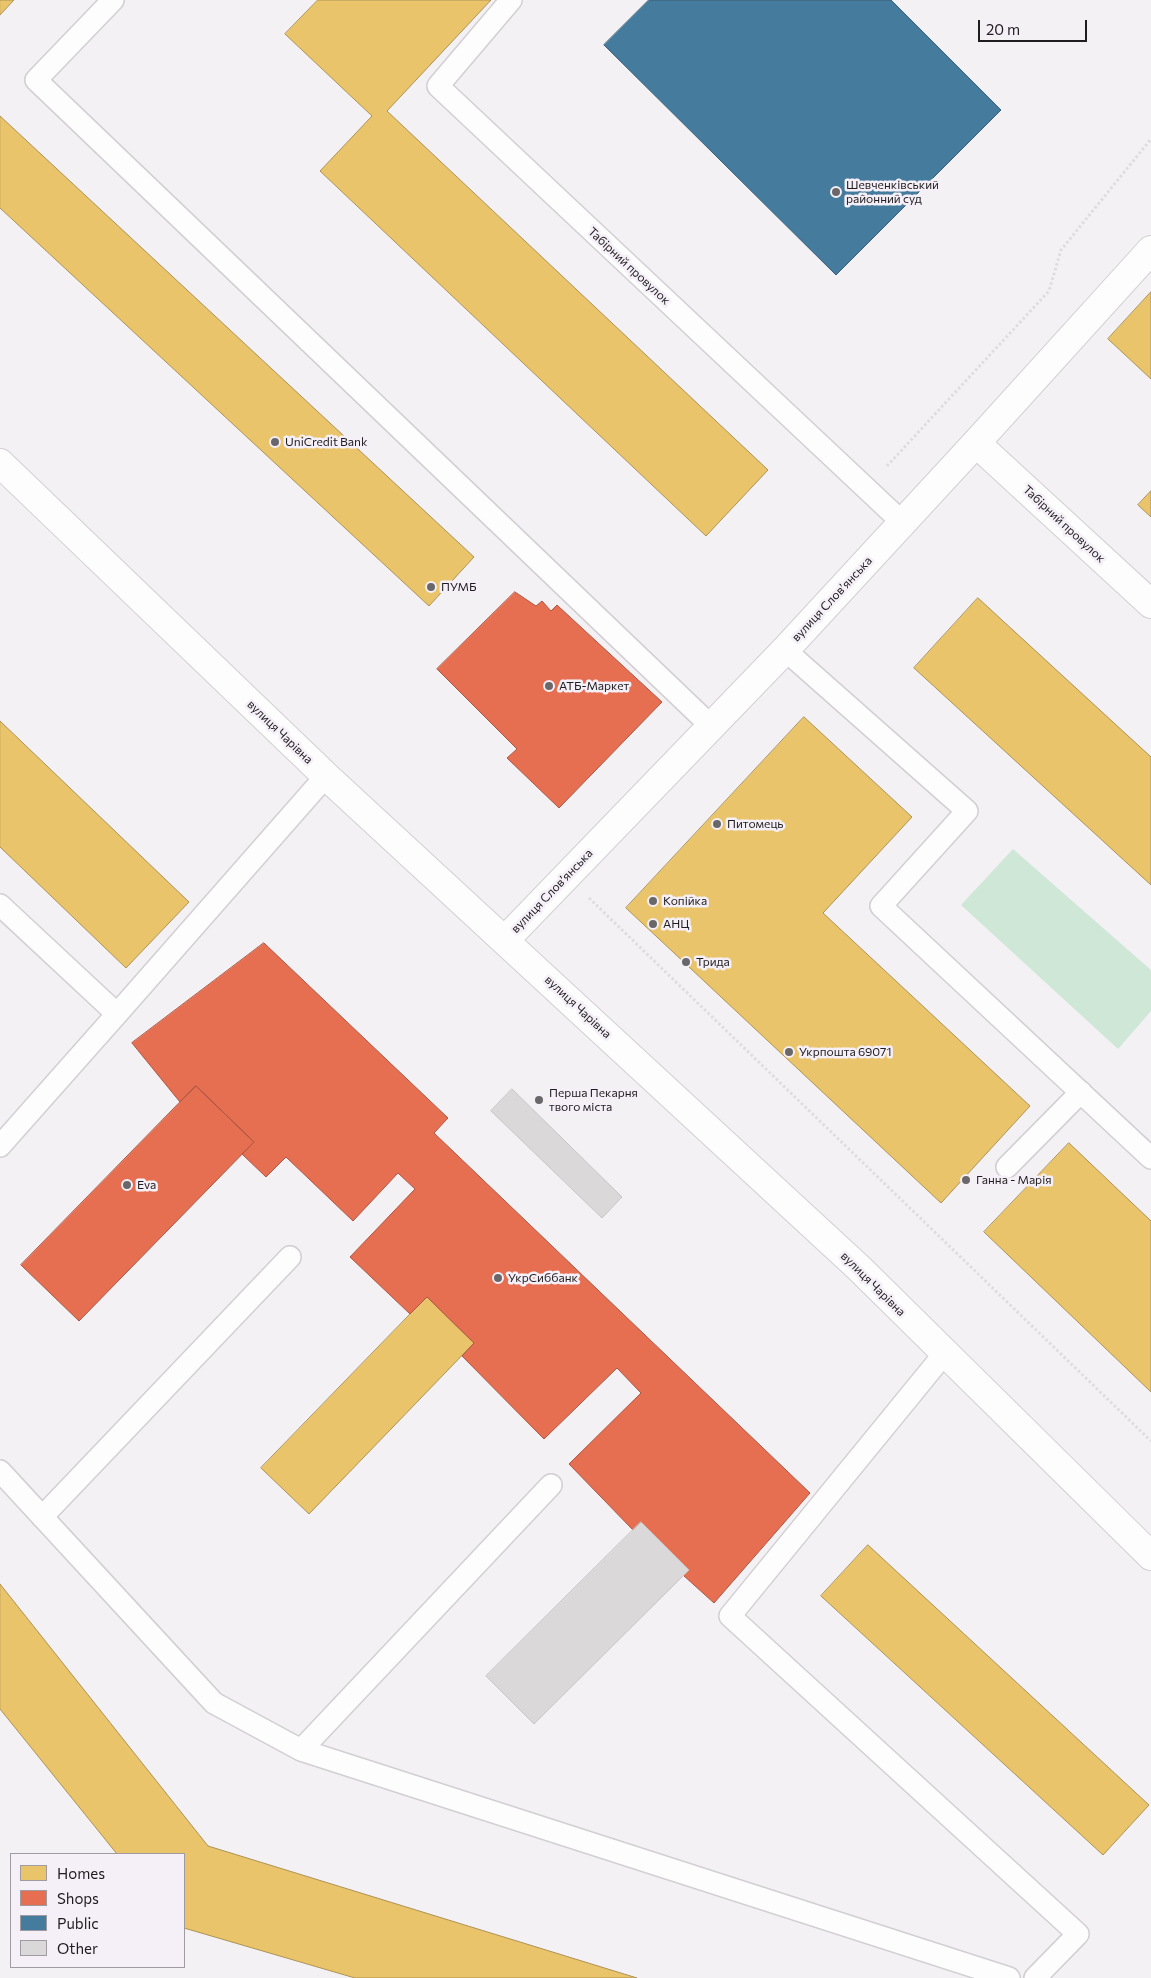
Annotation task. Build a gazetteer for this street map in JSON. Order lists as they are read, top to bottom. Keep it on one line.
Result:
{"streets":{"street":["Табірний провулок","вулиця Слов’янська","вулиця Чарівна"]},"crossings":[["Табірний провулок","вулиця Слов’янська"],["вулиця Слов’янська","вулиця Чарівна"]],"places":["Шевченківський районний суд","UniCredit Bank","ПУМБ","АТБ-Маркет","Питомець","Копійка","АНЦ","Трида","Укрпошта 69071","Перша Пекарня твого міста","Ганна - Марія","Eva","УкрСиббанк"],"legend":["Homes","Shops","Public","Other"],"scale_bar":"20 m"}
